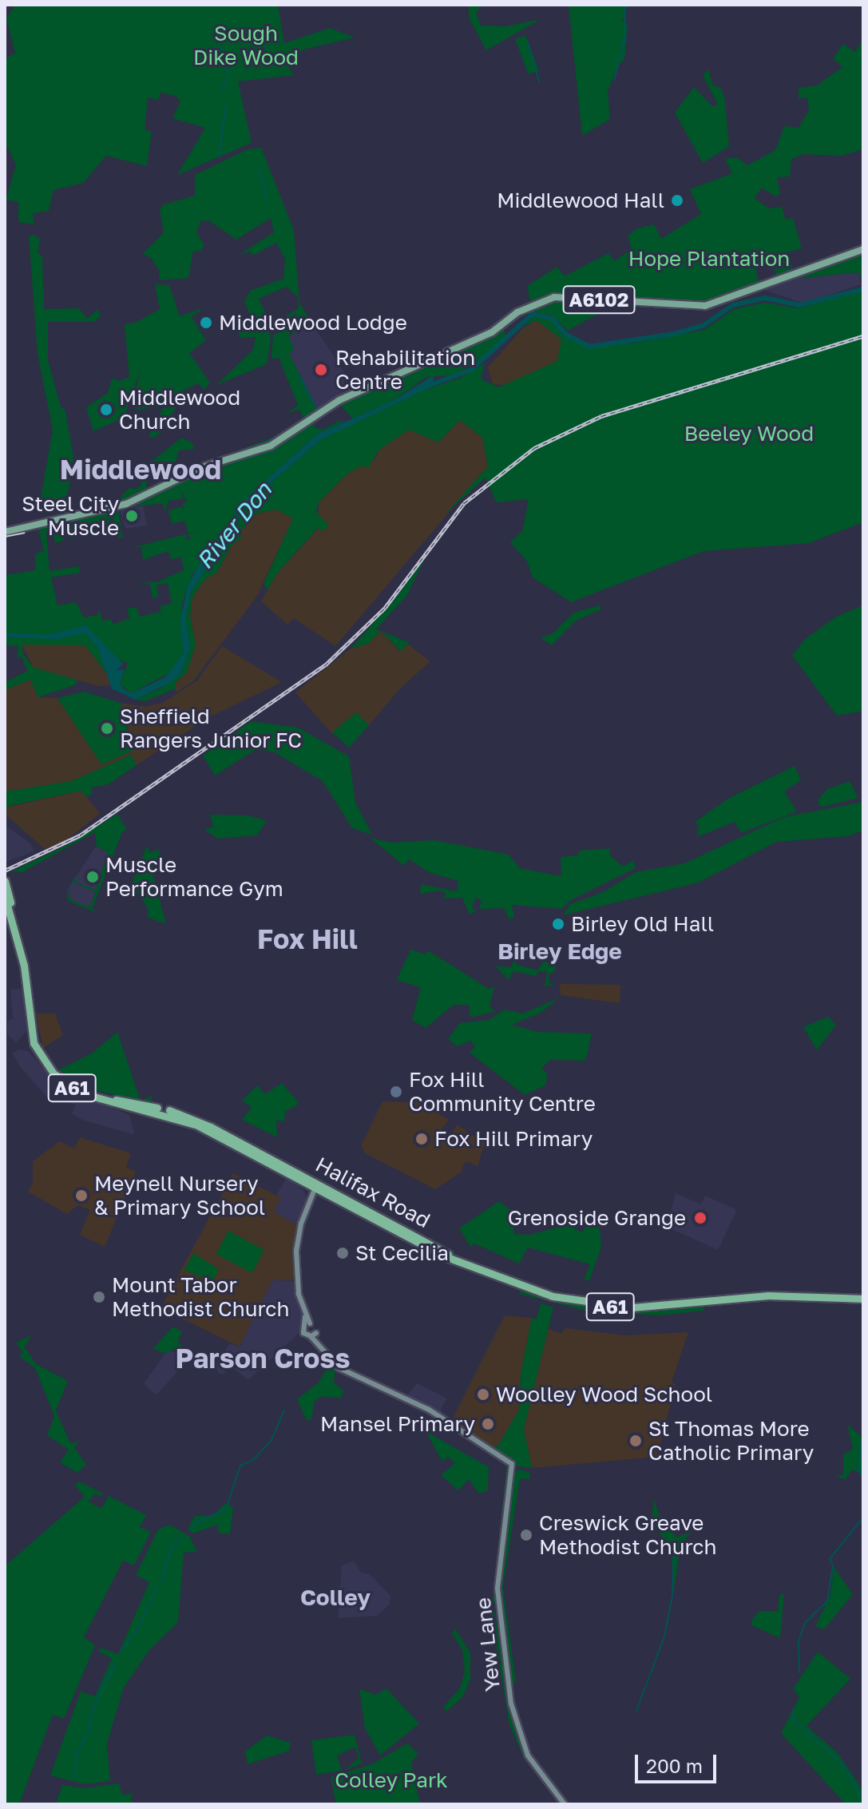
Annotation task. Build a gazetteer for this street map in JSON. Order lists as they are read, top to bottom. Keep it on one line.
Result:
{"streets":{"highway":["A61","Halifax Road"],"main road":["A6102","Yew Lane"]},"districts":["Middlewood","Fox Hill","Birley Edge","Parson Cross","Colley"],"water":["River Don"],"parks":["Sough Dike Wood","Hope Plantation","Beeley Wood","Colley Park"],"places":["Middlewood Hall","Middlewood Lodge","Rehabilitation Centre","Middlewood Church","Steel City Muscle","Sheffield Rangers Junior FC","Muscle Performance Gym","Birley Old Hall","Fox Hill Community Centre","Fox Hill Primary","Meynell Nursery & Primary School","Grenoside Grange","St Cecilia","Mount Tabor Methodist Church","Woolley Wood School","Mansel Primary","St Thomas More Catholic Primary","Creswick Greave Methodist Church"],"scale_bar":"200 m"}
